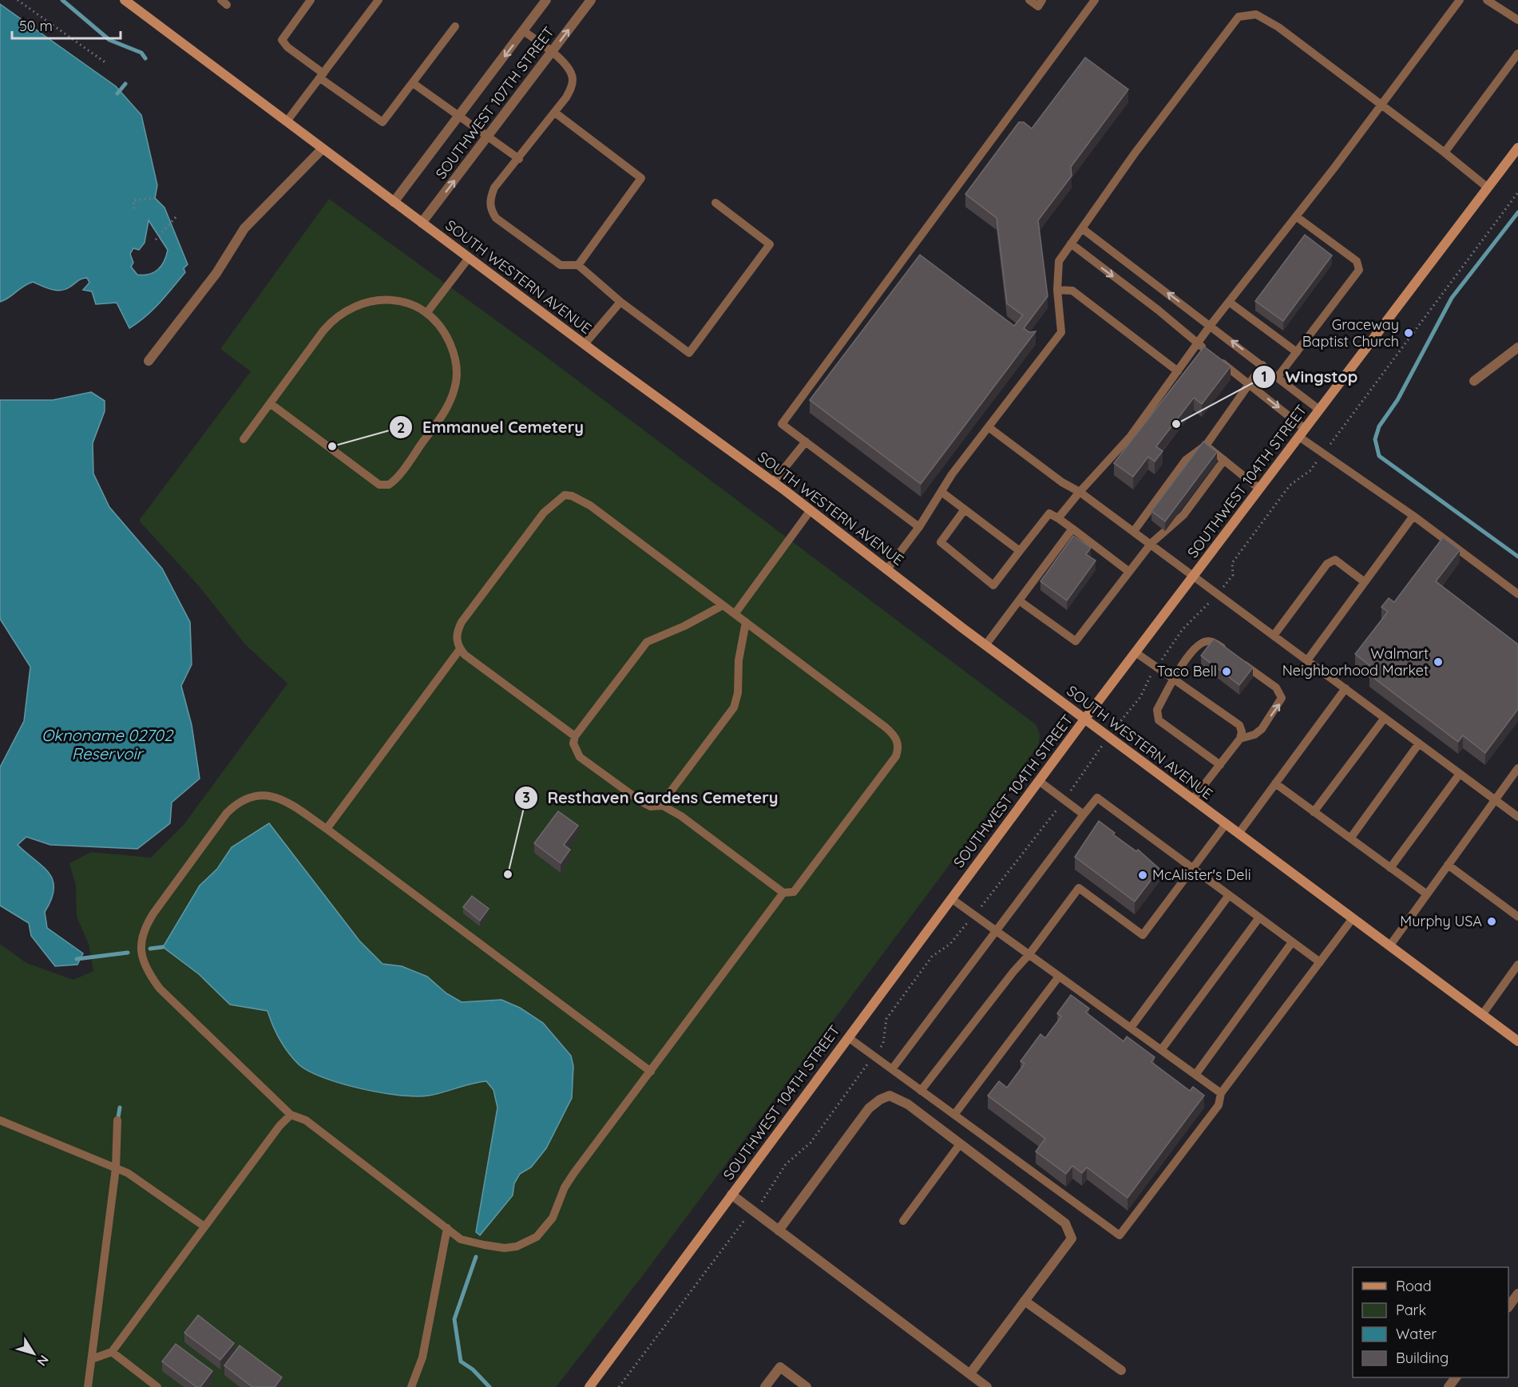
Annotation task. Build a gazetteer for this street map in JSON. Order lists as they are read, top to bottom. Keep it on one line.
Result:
{"streets":{"main road":["SOUTH WESTERN AVENUE","SOUTHWEST 104TH STREET"],"street":["SOUTHWEST 107TH STREET"]},"crossings":[["SOUTHWEST 107TH STREET","SOUTH WESTERN AVENUE"],["SOUTH WESTERN AVENUE","SOUTHWEST 104TH STREET"]],"water":["Oknoname 02702 Reservoir"],"places":["Graceway Baptist Church","Wingstop","Emmanuel Cemetery","Walmart Neighborhood Market","Taco Bell","Resthaven Gardens Cemetery","McAlister's Deli","Murphy USA"],"legend":["Road","Park","Water","Building"],"scale_bar":"50 m","north":"bottom right"}
